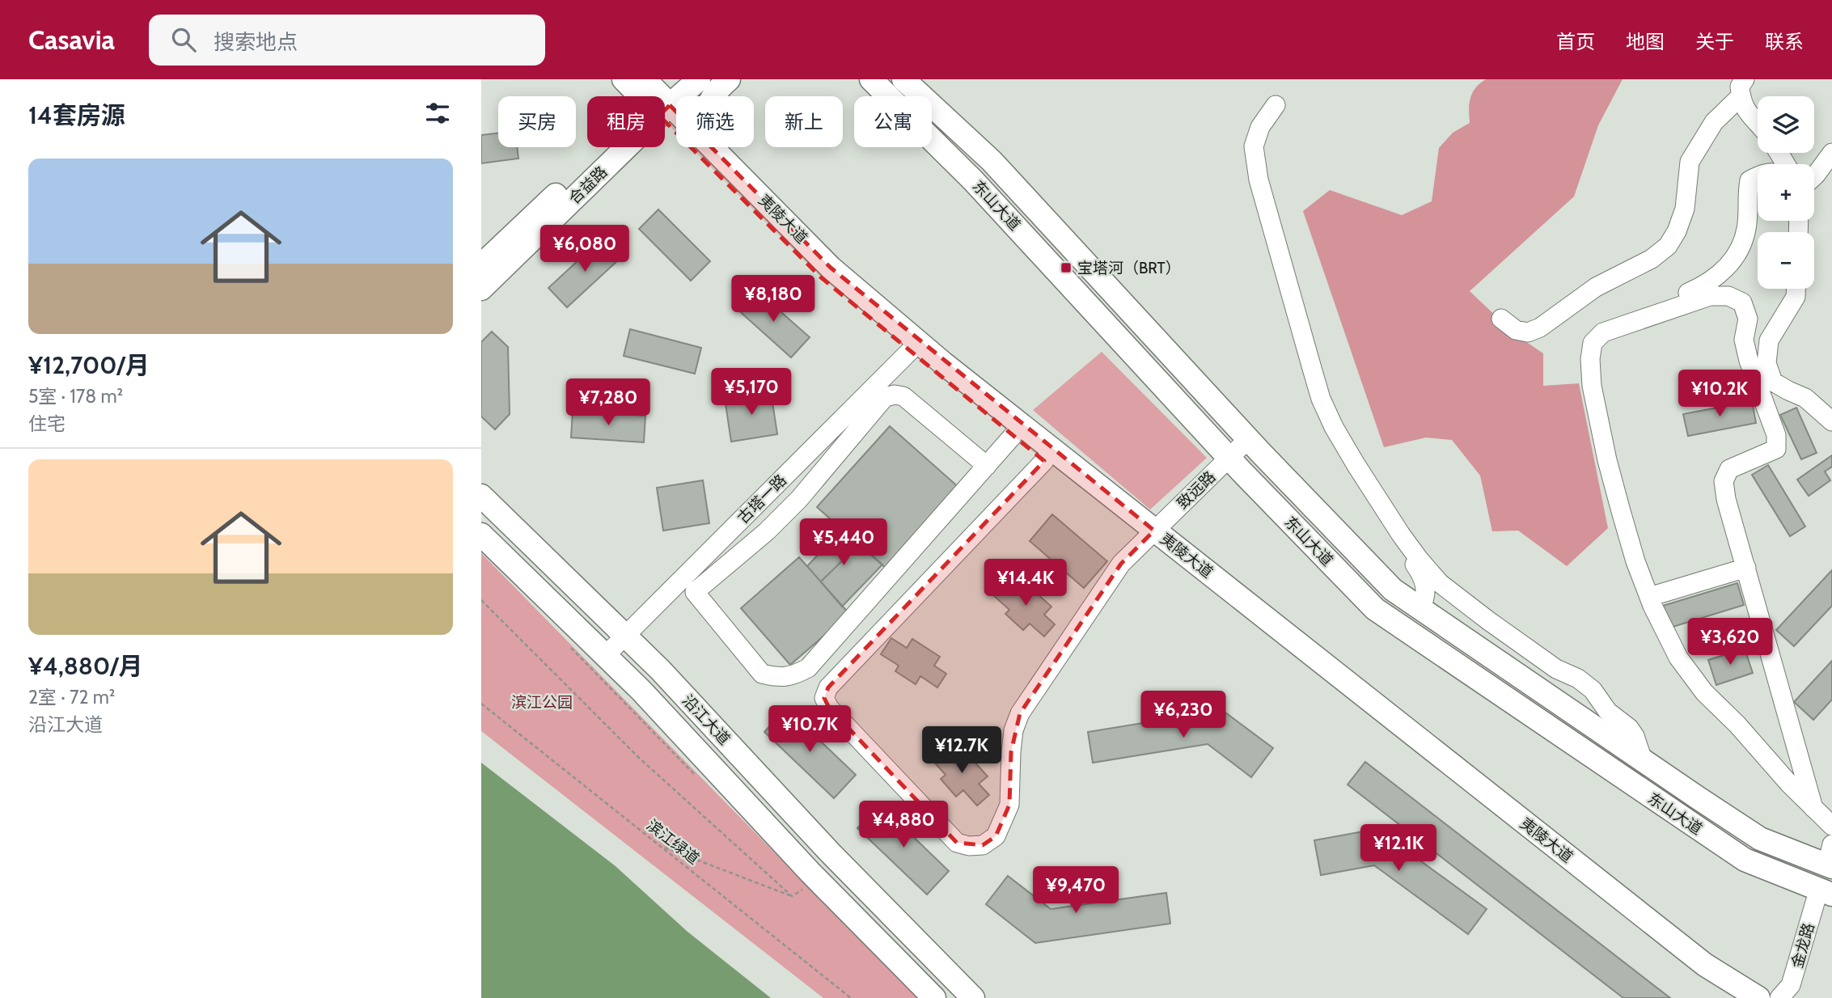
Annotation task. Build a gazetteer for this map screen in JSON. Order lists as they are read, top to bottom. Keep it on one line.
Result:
{"streets":{"main road":["合益路","东山大道","夷陵大道","沿江大道"],"street":["致远路","古塔一路","金龙路"],"path":["滨江绿道"]},"crossings":[["东山大道","致远路"],["东山大道","金龙路"],["夷陵大道","致远路"],["夷陵大道","古塔一路"],["古塔一路","沿江大道"]],"parks":["滨江公园"],"places":{"transit":["宝塔河（BRT）"]},"page":{"header":"Casavia","search":"搜索地点","nav":["首页","地图","关于","联系"],"heading":"14套房源","map_buttons":["+","−"],"chip":["买房","租房","筛选","新上","公寓"],"list":[{"name":"¥12,700/月","note":"5室 · 178 m² · 住宅"},{"name":"¥4,880/月","note":"2室 · 72 m² · 沿江大道"}],"price":["¥6,080","¥8,180","¥5,170","¥10.2K","¥7,280","¥5,440","¥14.4K","¥3,620","¥6,230","¥10.7K","¥12.7K","¥4,880","¥12.1K","¥9,470"]}}
